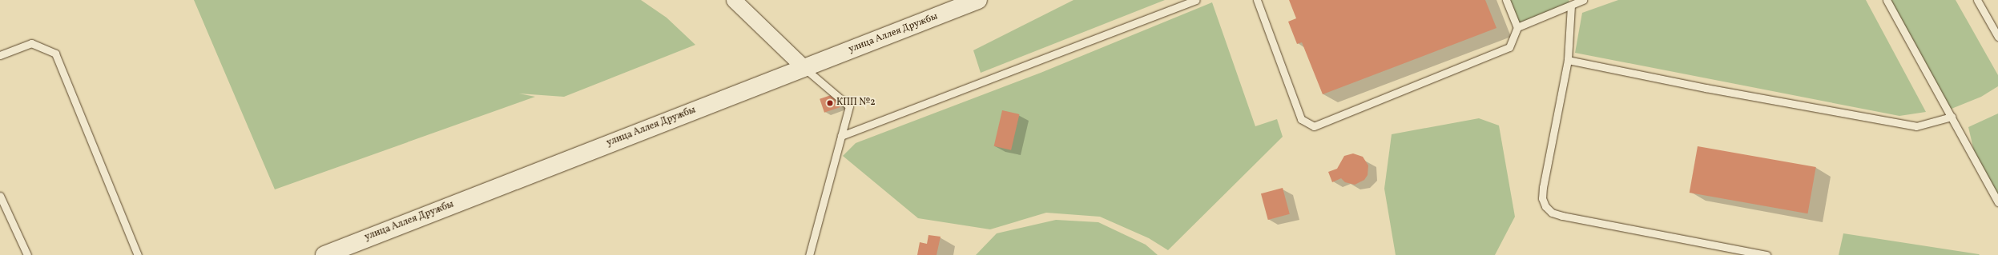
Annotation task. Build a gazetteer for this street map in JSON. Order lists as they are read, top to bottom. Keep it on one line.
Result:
{"streets":{"main road":["улица Аллея Дружбы"]},"places":["КПП №2"]}
